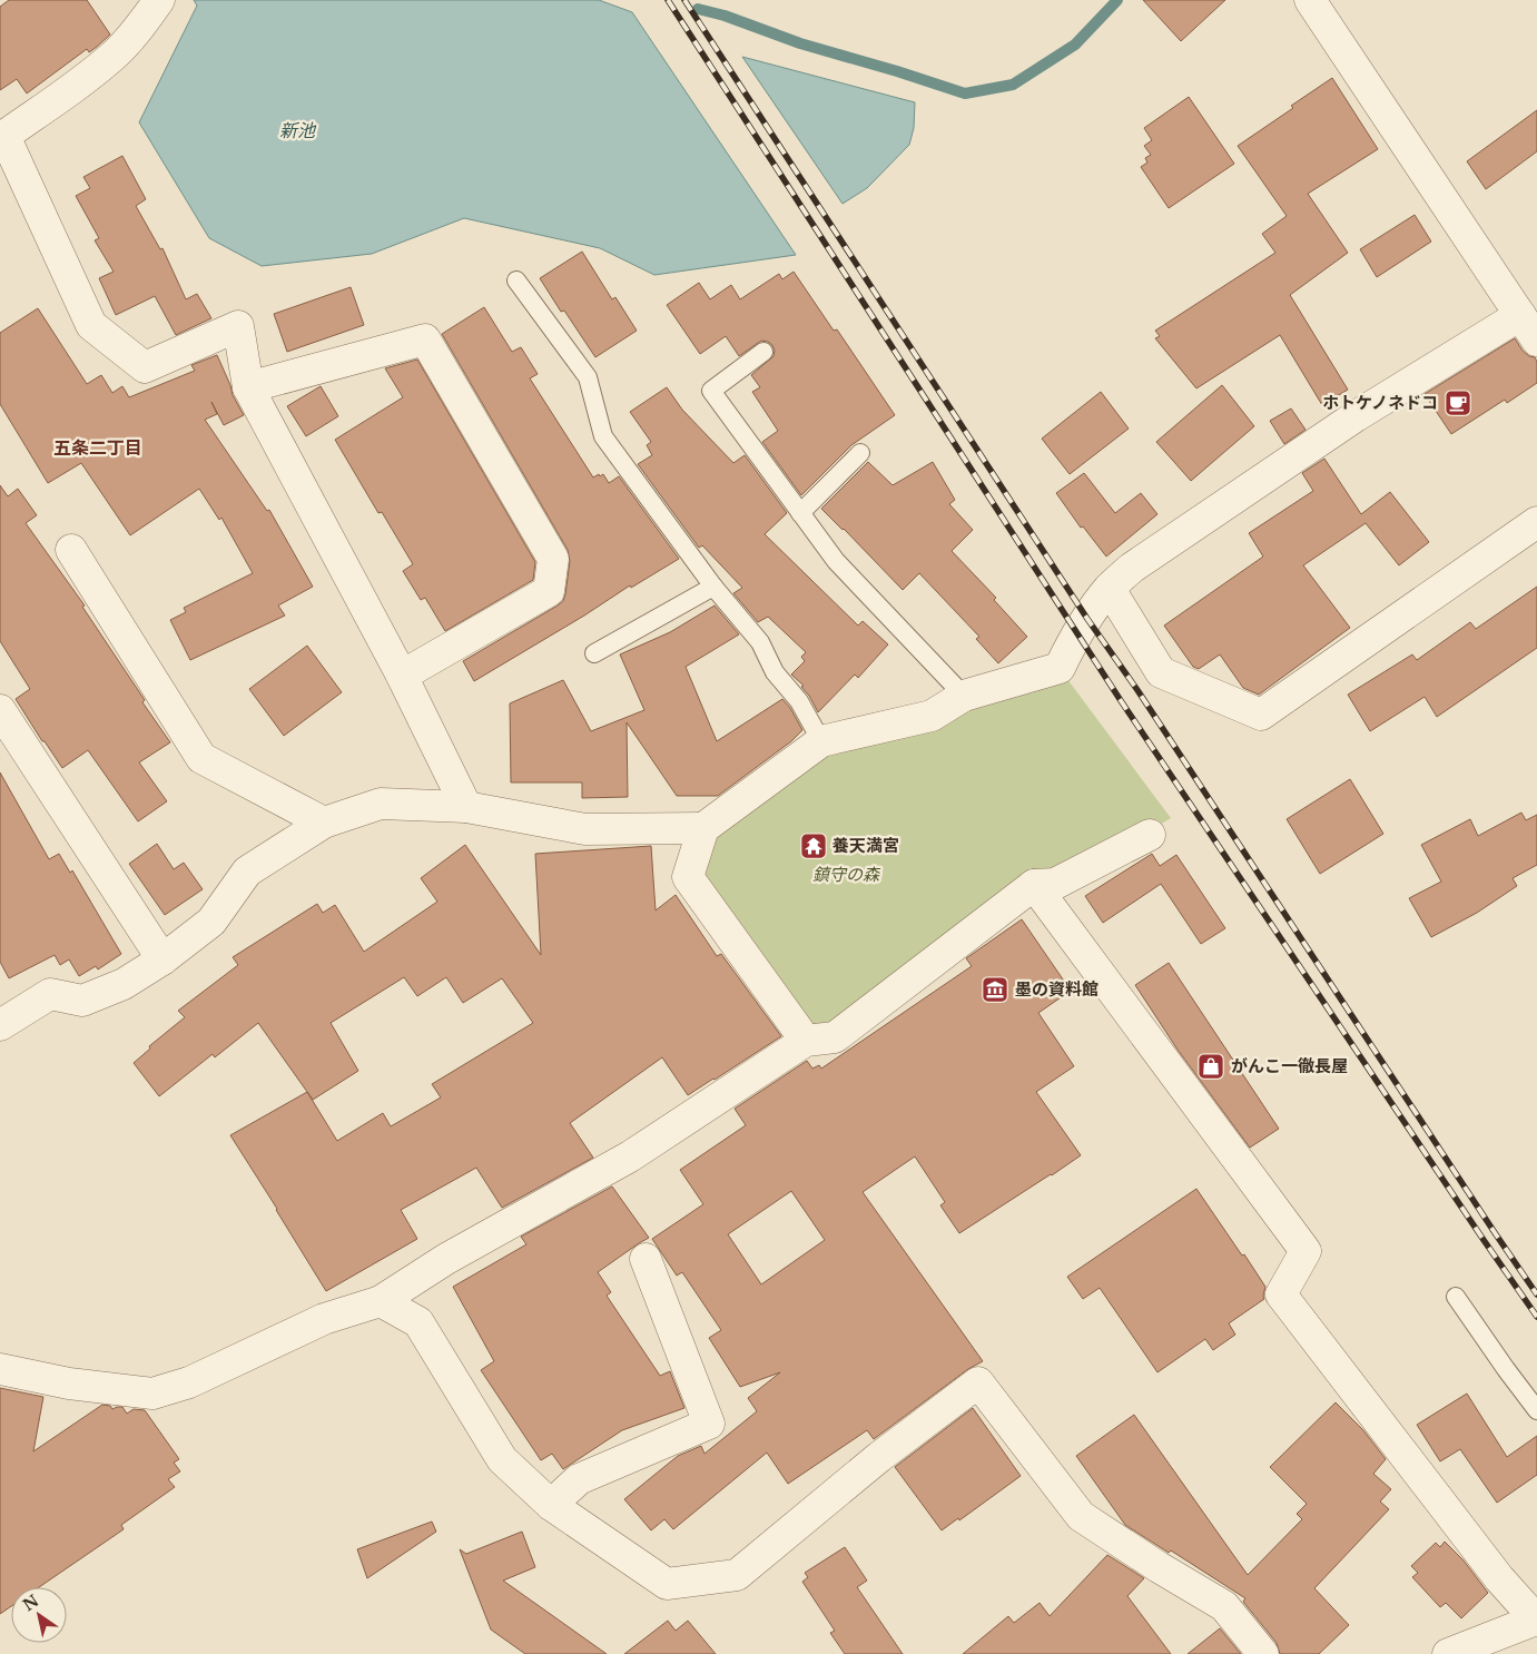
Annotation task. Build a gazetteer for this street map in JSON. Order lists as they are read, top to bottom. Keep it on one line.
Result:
{"districts":["五条二丁目"],"water":["新池"],"parks":["鎮守の森"],"places":{"cafe":["ホトケノネドコ"],"temple":["養天満宮"],"museum":["墨の資料館"],"shop":["がんこ一徹長屋"]},"north":"top left"}
